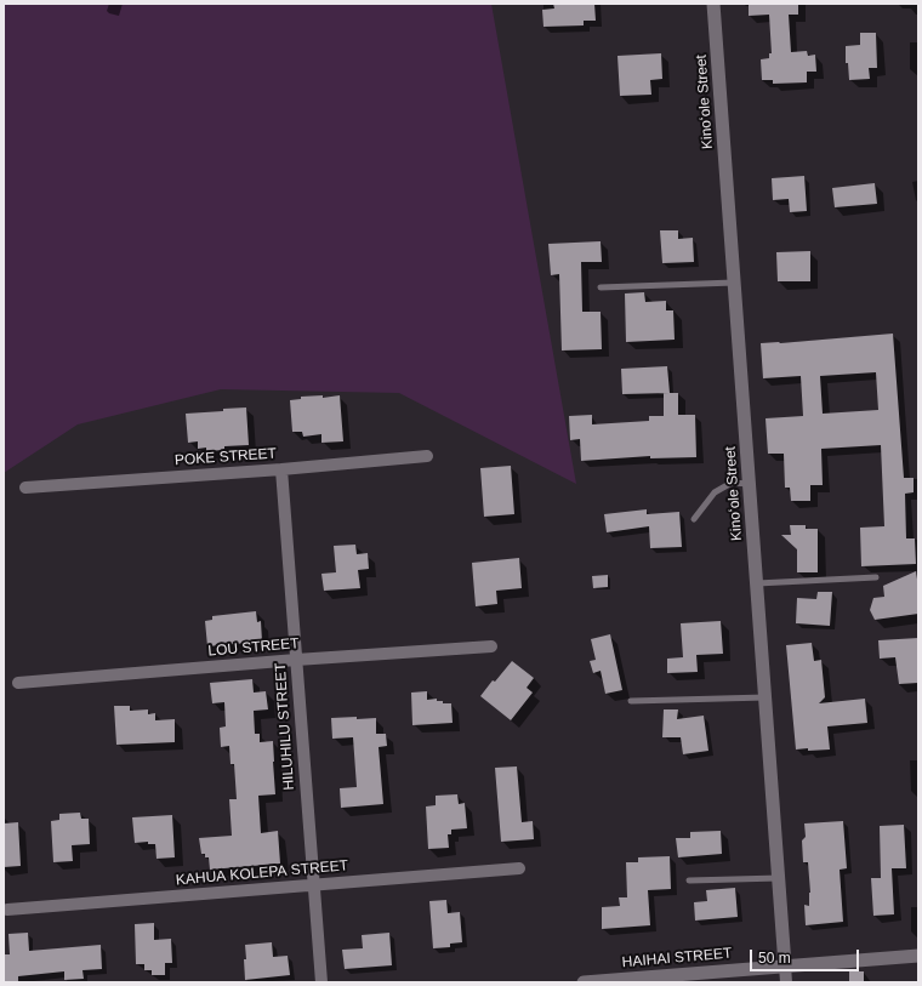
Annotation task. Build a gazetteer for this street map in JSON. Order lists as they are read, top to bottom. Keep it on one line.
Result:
{"streets":{"street":["Kinoʻole Street","POKE STREET","LOU STREET","HILUHILU STREET","KAHUA KOLEPA STREET","HAIHAI STREET"]},"crossings":[["Kinoʻole Street","HAIHAI STREET"],["POKE STREET","HILUHILU STREET"],["LOU STREET","HILUHILU STREET"],["HILUHILU STREET","KAHUA KOLEPA STREET"]],"scale_bar":"50 m"}
